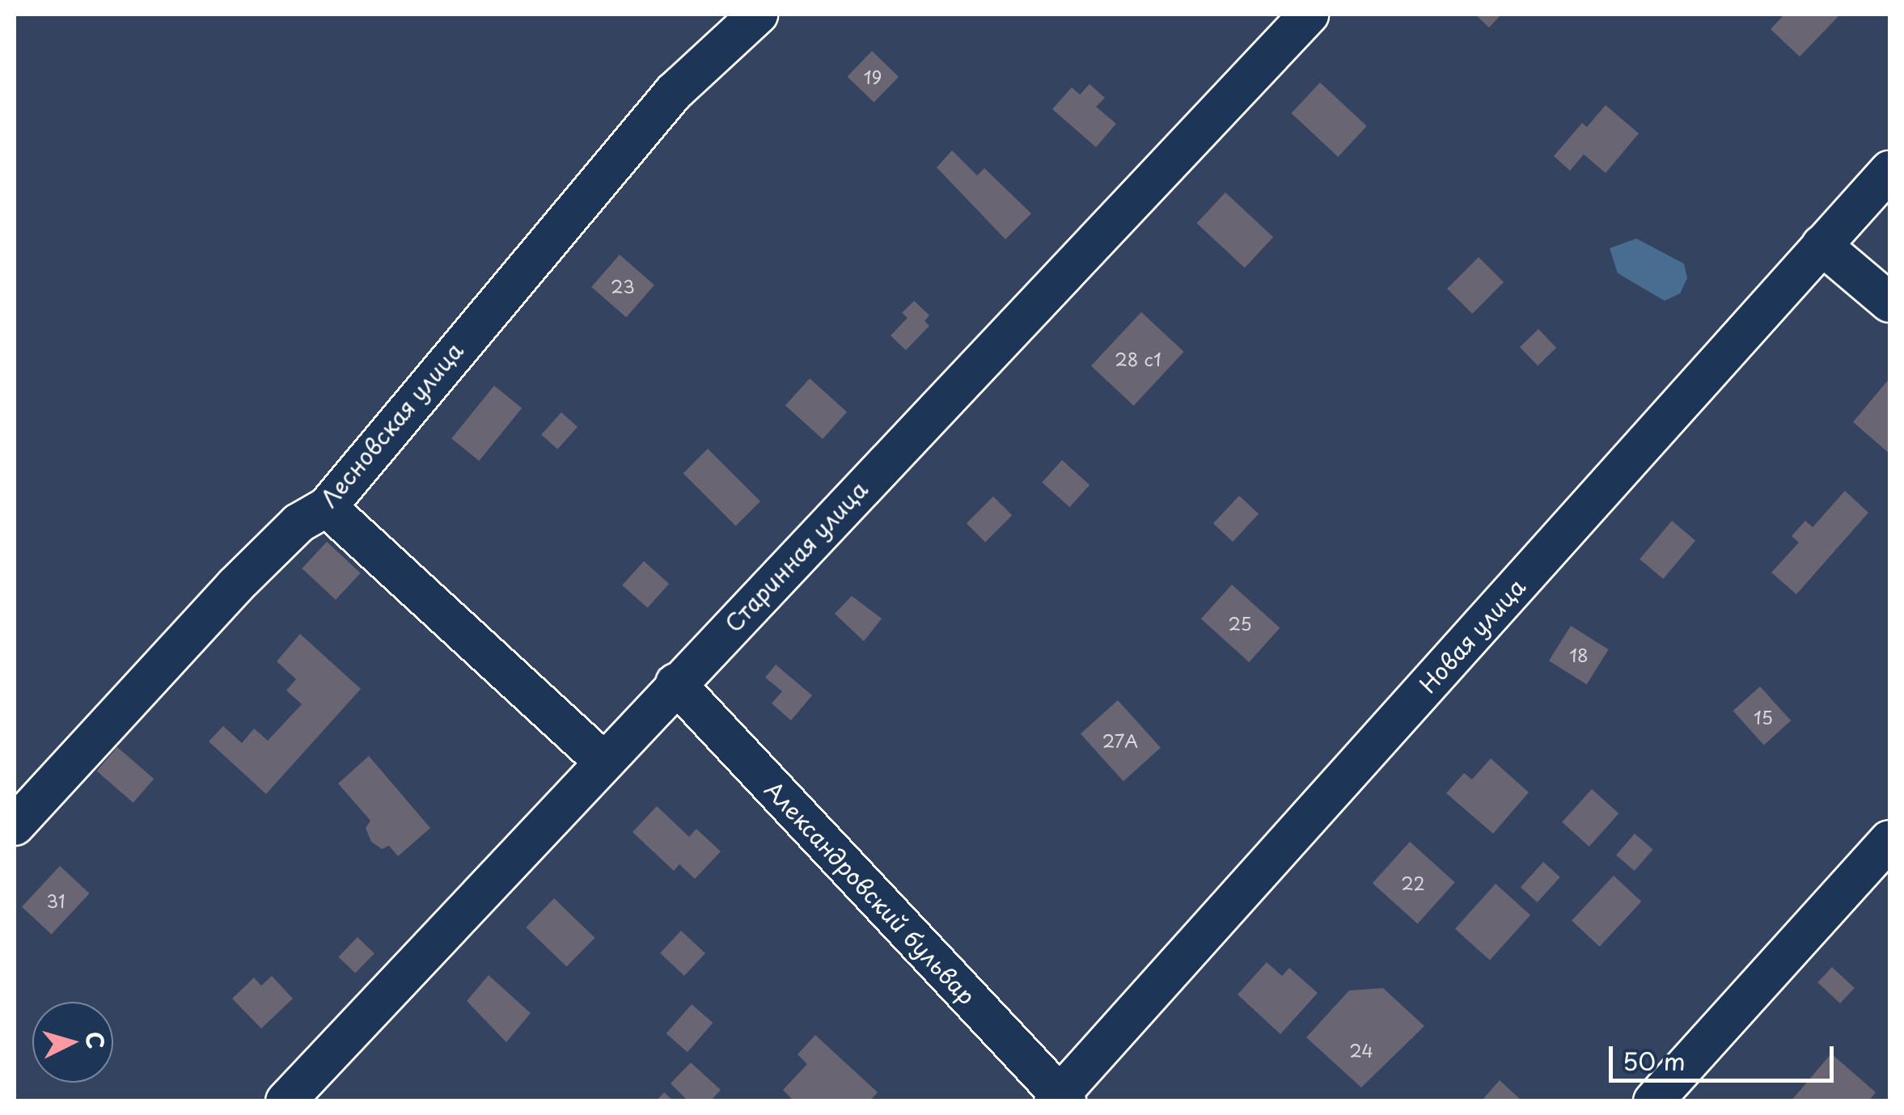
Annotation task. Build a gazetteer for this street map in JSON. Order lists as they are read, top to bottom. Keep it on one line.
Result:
{"streets":{"street":["Лесновская улица","Старинная улица","Новая улица","Александровский бульвар"]},"crossings":[["Старинная улица","Александровский бульвар"],["Новая улица","Александровский бульвар"]],"house_numbers":["19","23","28 с1","25","18","15","27А","22","31","24"],"scale_bar":"50 m","north":"right"}
